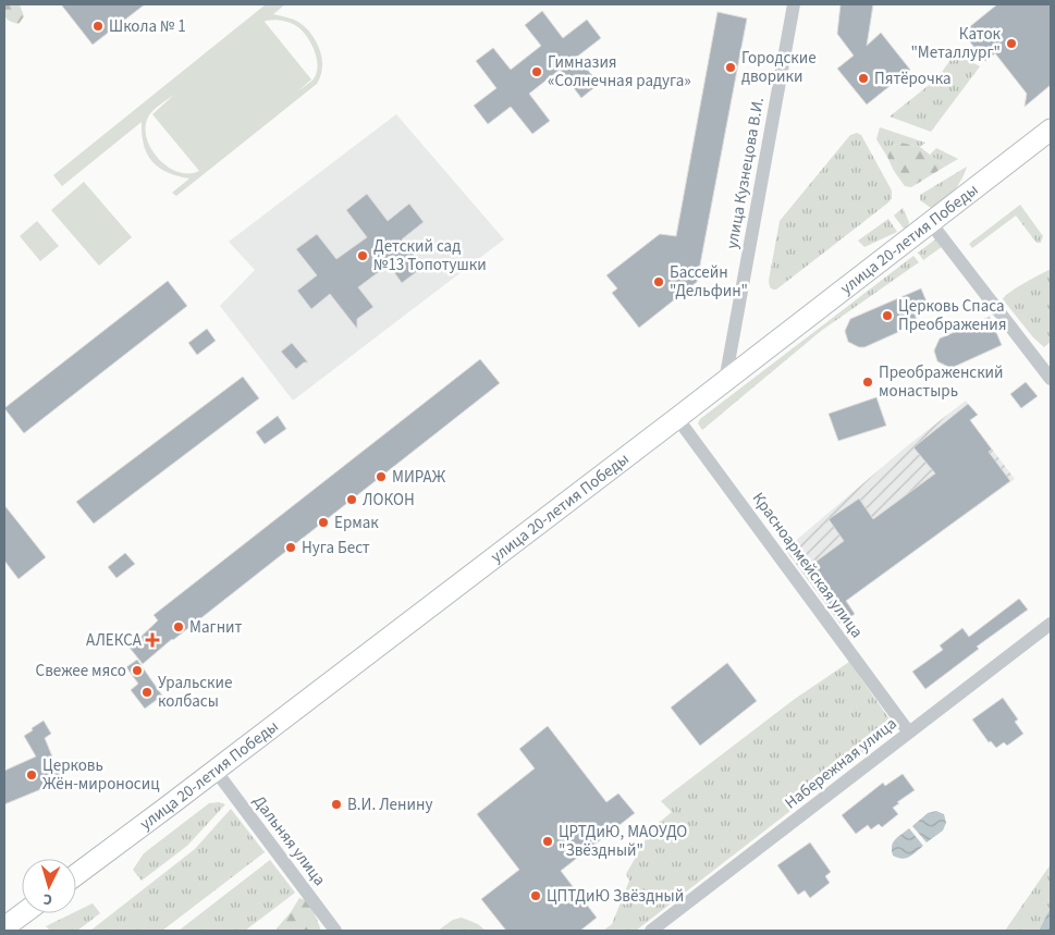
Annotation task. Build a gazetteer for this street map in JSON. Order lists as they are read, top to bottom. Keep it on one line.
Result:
{"streets":{"street":["улица Кузнецова В.И.","улица 20-летия Победы","Красноармейская улица","Набережная улица","Дальняя улица"]},"crossings":[["улица Кузнецова В.И.","улица 20-летия Победы"],["улица 20-летия Победы","Красноармейская улица"],["улица 20-летия Победы","Дальняя улица"],["Красноармейская улица","Набережная улица"]],"places":{"other":["Школа № 1","Каток \"Металлург\"","Городские дворики","Гимназия «Солнечная радуга»","Пятёрочка","Детский сад №13 Топотушки","Бассейн \"Дельфин\"","Церковь Спаса Преображения","Преображенский монастырь","МИРАЖ","ЛОКОН","Ермак","Нуга Бест","Магнит","Свежее мясо","Уральские колбасы","Церковь Жён-мироносиц","В.И. Ленину","ЦРТДиЮ, МАОУДО \"Звёздный\"","ЦПТДиЮ Звёздный"],"health":["АЛЕКСА"]},"north":"bottom"}
